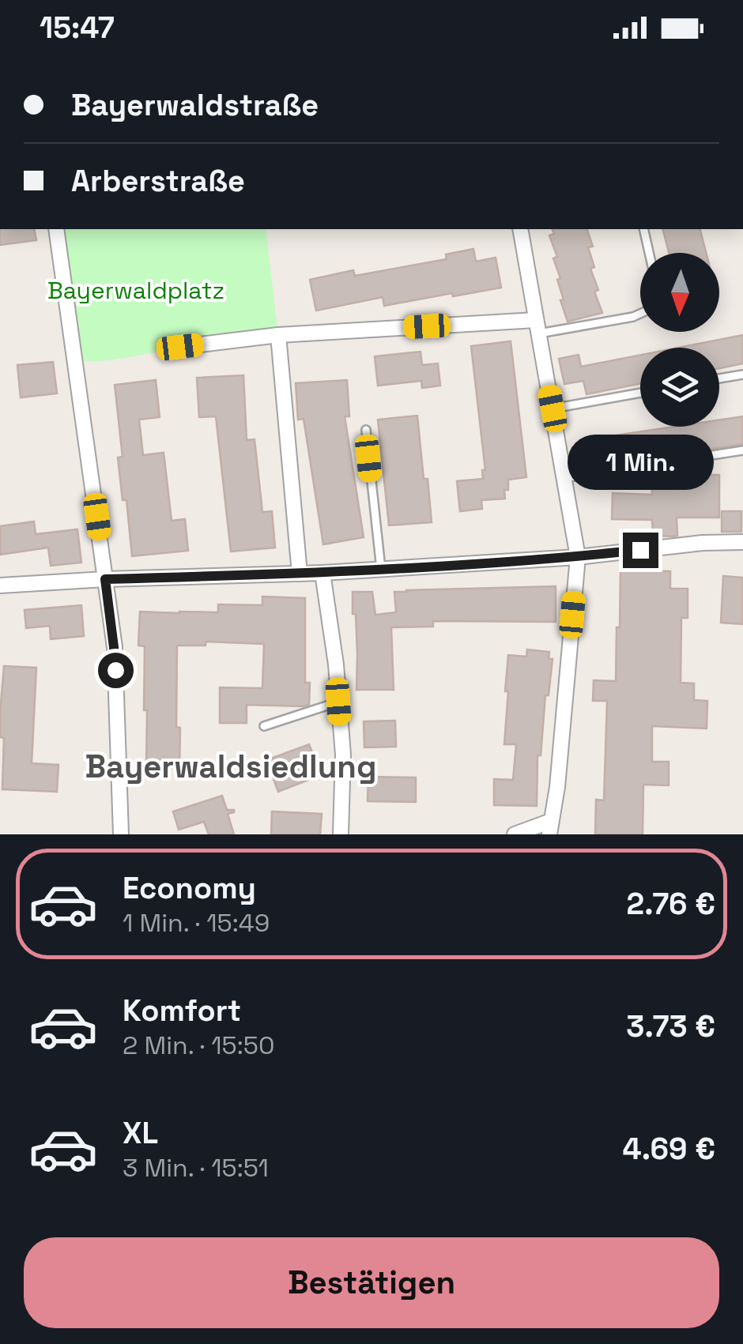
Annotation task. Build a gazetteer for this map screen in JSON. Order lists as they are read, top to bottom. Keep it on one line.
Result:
{"districts":["Bayerwaldsiedlung"],"parks":["Bayerwaldplatz"],"north":"bottom","page":{"status":"15:47","banner":["Bayerwaldstraße","Arberstraße"],"bubble":"1 Min.","list":[{"name":"Economy","note":"1 Min. · 15:49","value":"2.76 €"},{"name":"Komfort","note":"2 Min. · 15:50","value":"3.73 €"},{"name":"XL","note":"3 Min. · 15:51","value":"4.69 €"}],"buttons":"Bestätigen"}}
